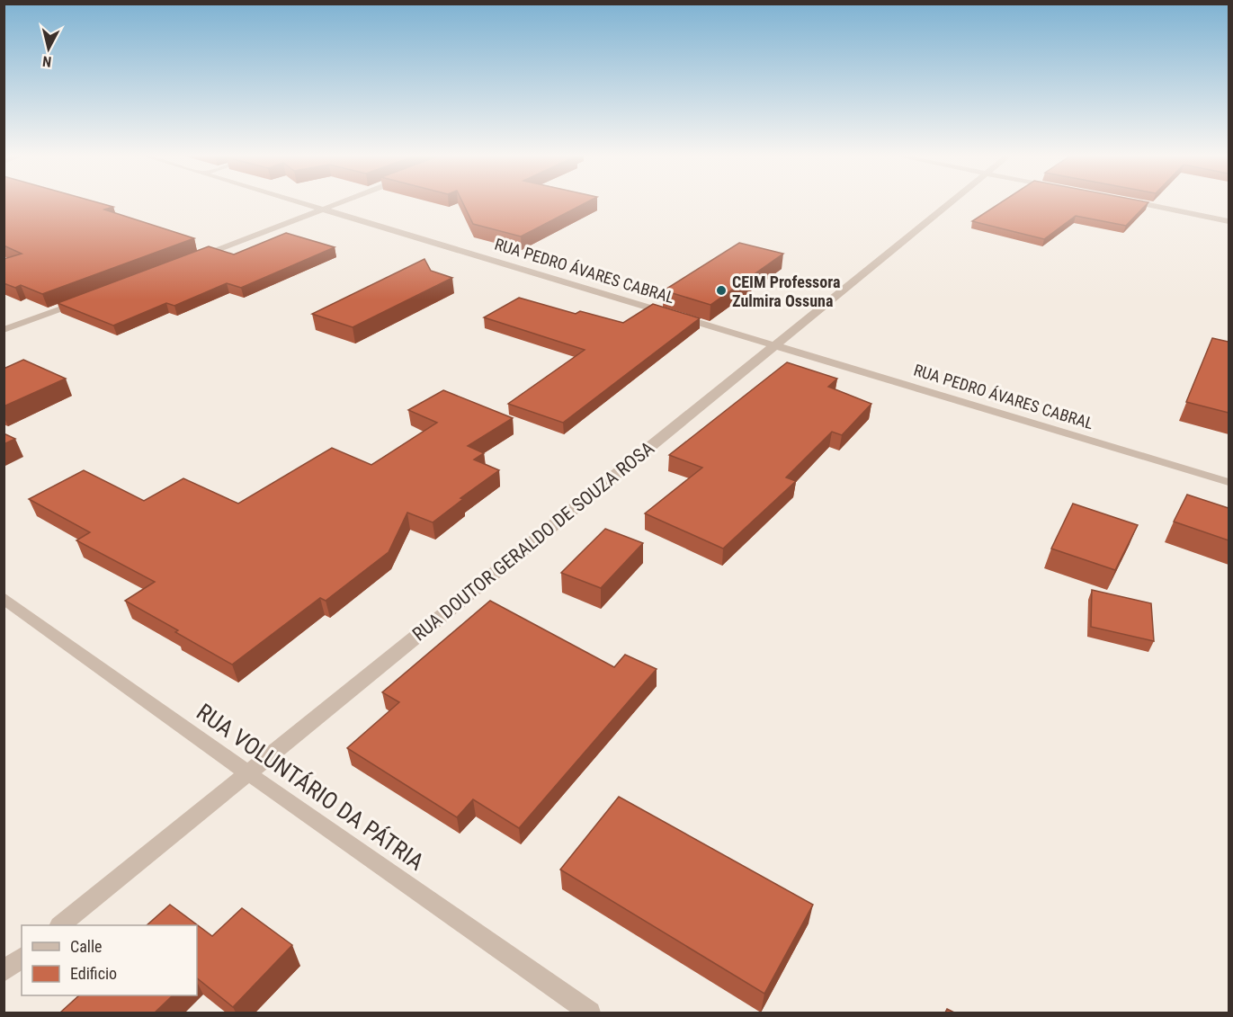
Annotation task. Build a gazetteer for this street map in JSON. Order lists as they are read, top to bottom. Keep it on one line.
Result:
{"streets":{"street":["RUA PEDRO ÁVARES CABRAL","RUA DOUTOR GERALDO DE SOUZA ROSA","RUA VOLUNTÁRIO DA PÁTRIA"]},"crossings":[["RUA PEDRO ÁVARES CABRAL","RUA DOUTOR GERALDO DE SOUZA ROSA"],["RUA DOUTOR GERALDO DE SOUZA ROSA","RUA VOLUNTÁRIO DA PÁTRIA"]],"places":["CEIM Professora Zulmira Ossuna"],"legend":["Calle","Edificio"],"north":"bottom"}
